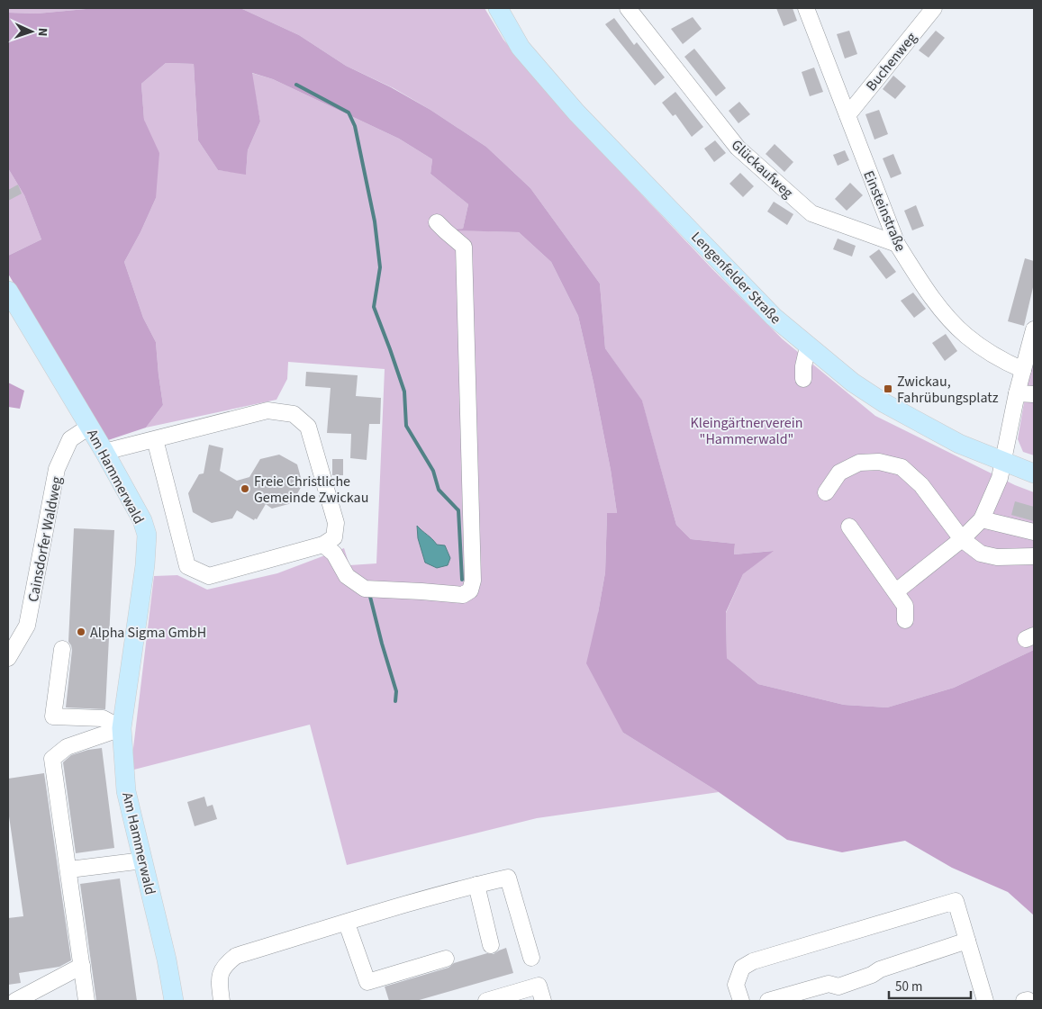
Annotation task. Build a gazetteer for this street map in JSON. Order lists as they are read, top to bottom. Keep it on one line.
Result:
{"streets":{"main road":["Lengenfelder Straße","Am Hammerwald"],"street":["Buchenweg","Glückaufweg","Einsteinstraße","Cainsdorfer Waldweg"]},"crossings":[["Buchenweg","Einsteinstraße"],["Glückaufweg","Einsteinstraße"],["Am Hammerwald","Cainsdorfer Waldweg"]],"parks":["Kleingärtnerverein \"Hammerwald\""],"places":{"transit":["Zwickau, Fahrübungsplatz"],"other":["Freie Christliche Gemeinde Zwickau","Alpha Sigma GmbH"]},"scale_bar":"50 m","north":"right"}
